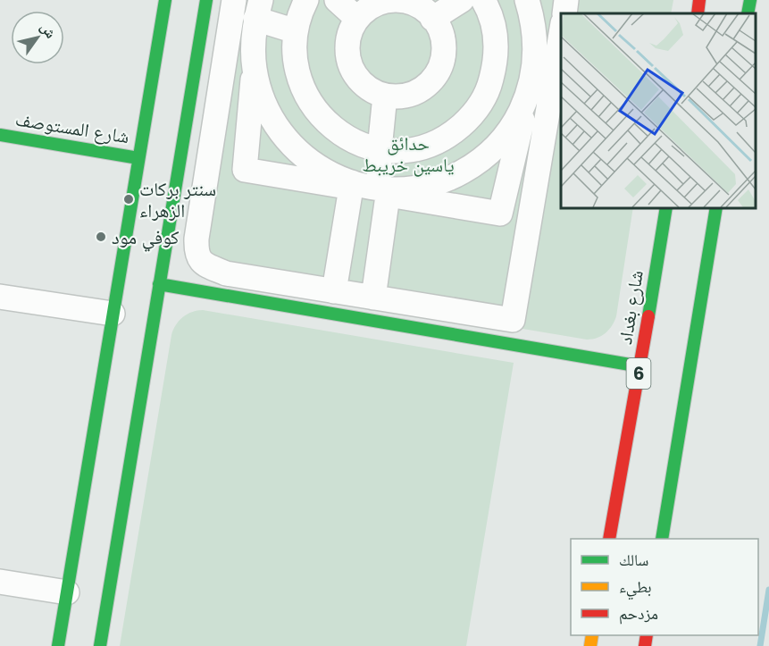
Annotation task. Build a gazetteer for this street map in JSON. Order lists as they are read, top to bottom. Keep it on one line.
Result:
{"streets":{"main road":["شارع المستوصف","شارع بغداد","6"]},"parks":["حدائق ياسين خريبط"],"places":["سنتر بركات الزهراء","كوفي مود"],"legend":["سالك","بطيء","مزدحم"],"north":"top right"}
